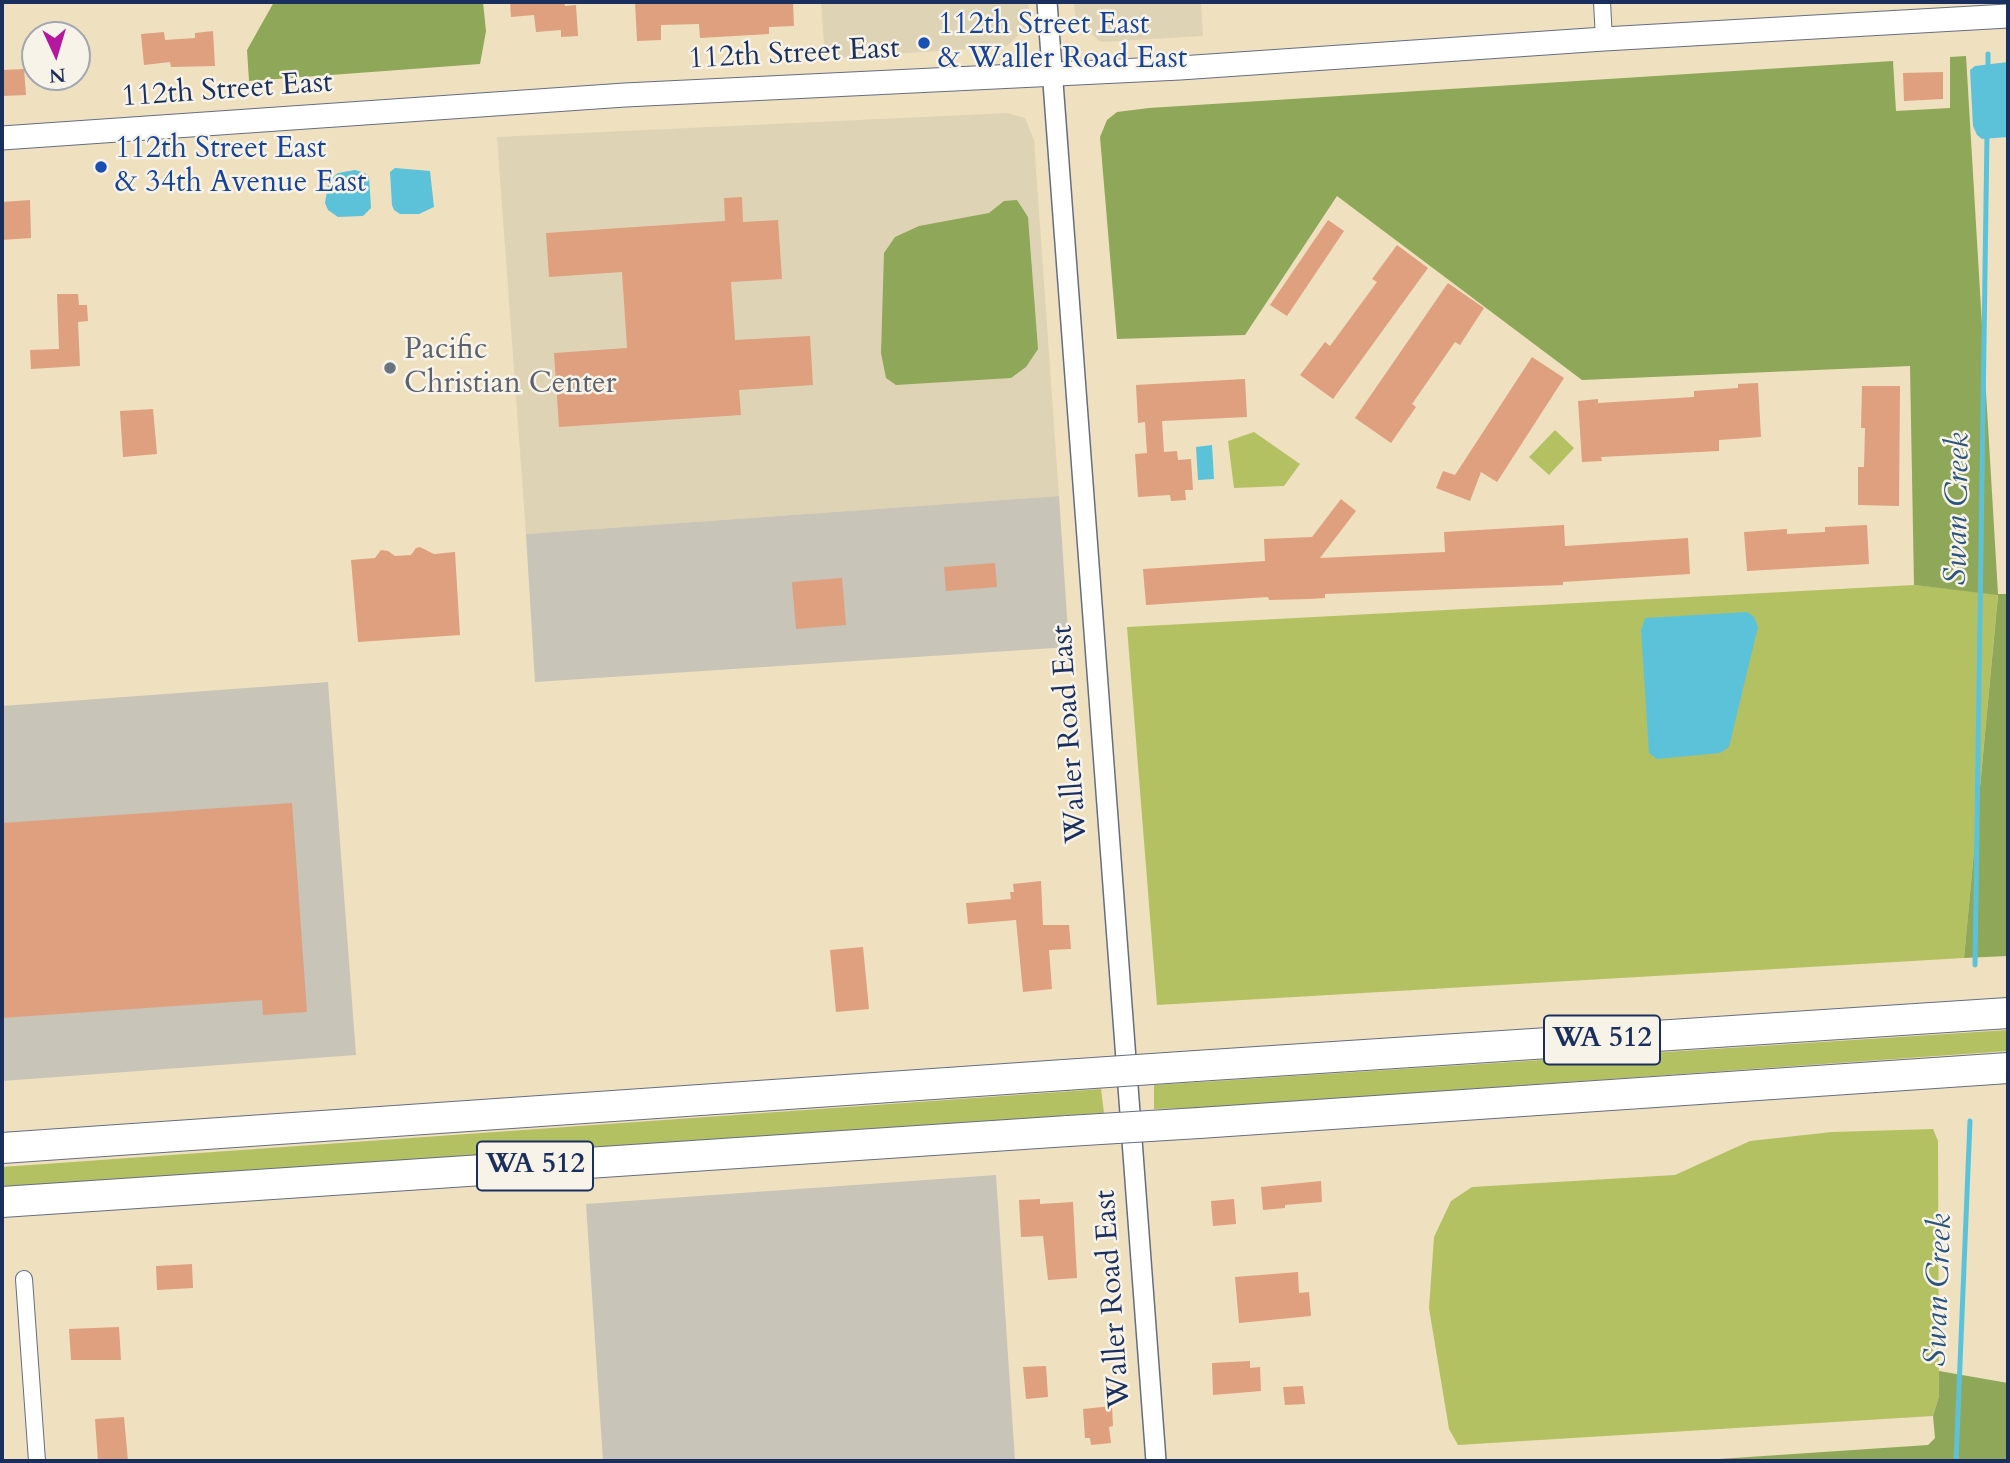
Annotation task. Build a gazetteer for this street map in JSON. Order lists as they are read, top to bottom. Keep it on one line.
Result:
{"streets":{"highway":["WA 512"],"main road":["112th Street East"],"street":["Waller Road East"]},"crossings":[["112th Street East","Waller Road East"]],"water":["Swan Creek"],"places":["112th Street East & Waller Road East","112th Street East & 34th Avenue East","Pacific Christian Center"],"north":"bottom"}
